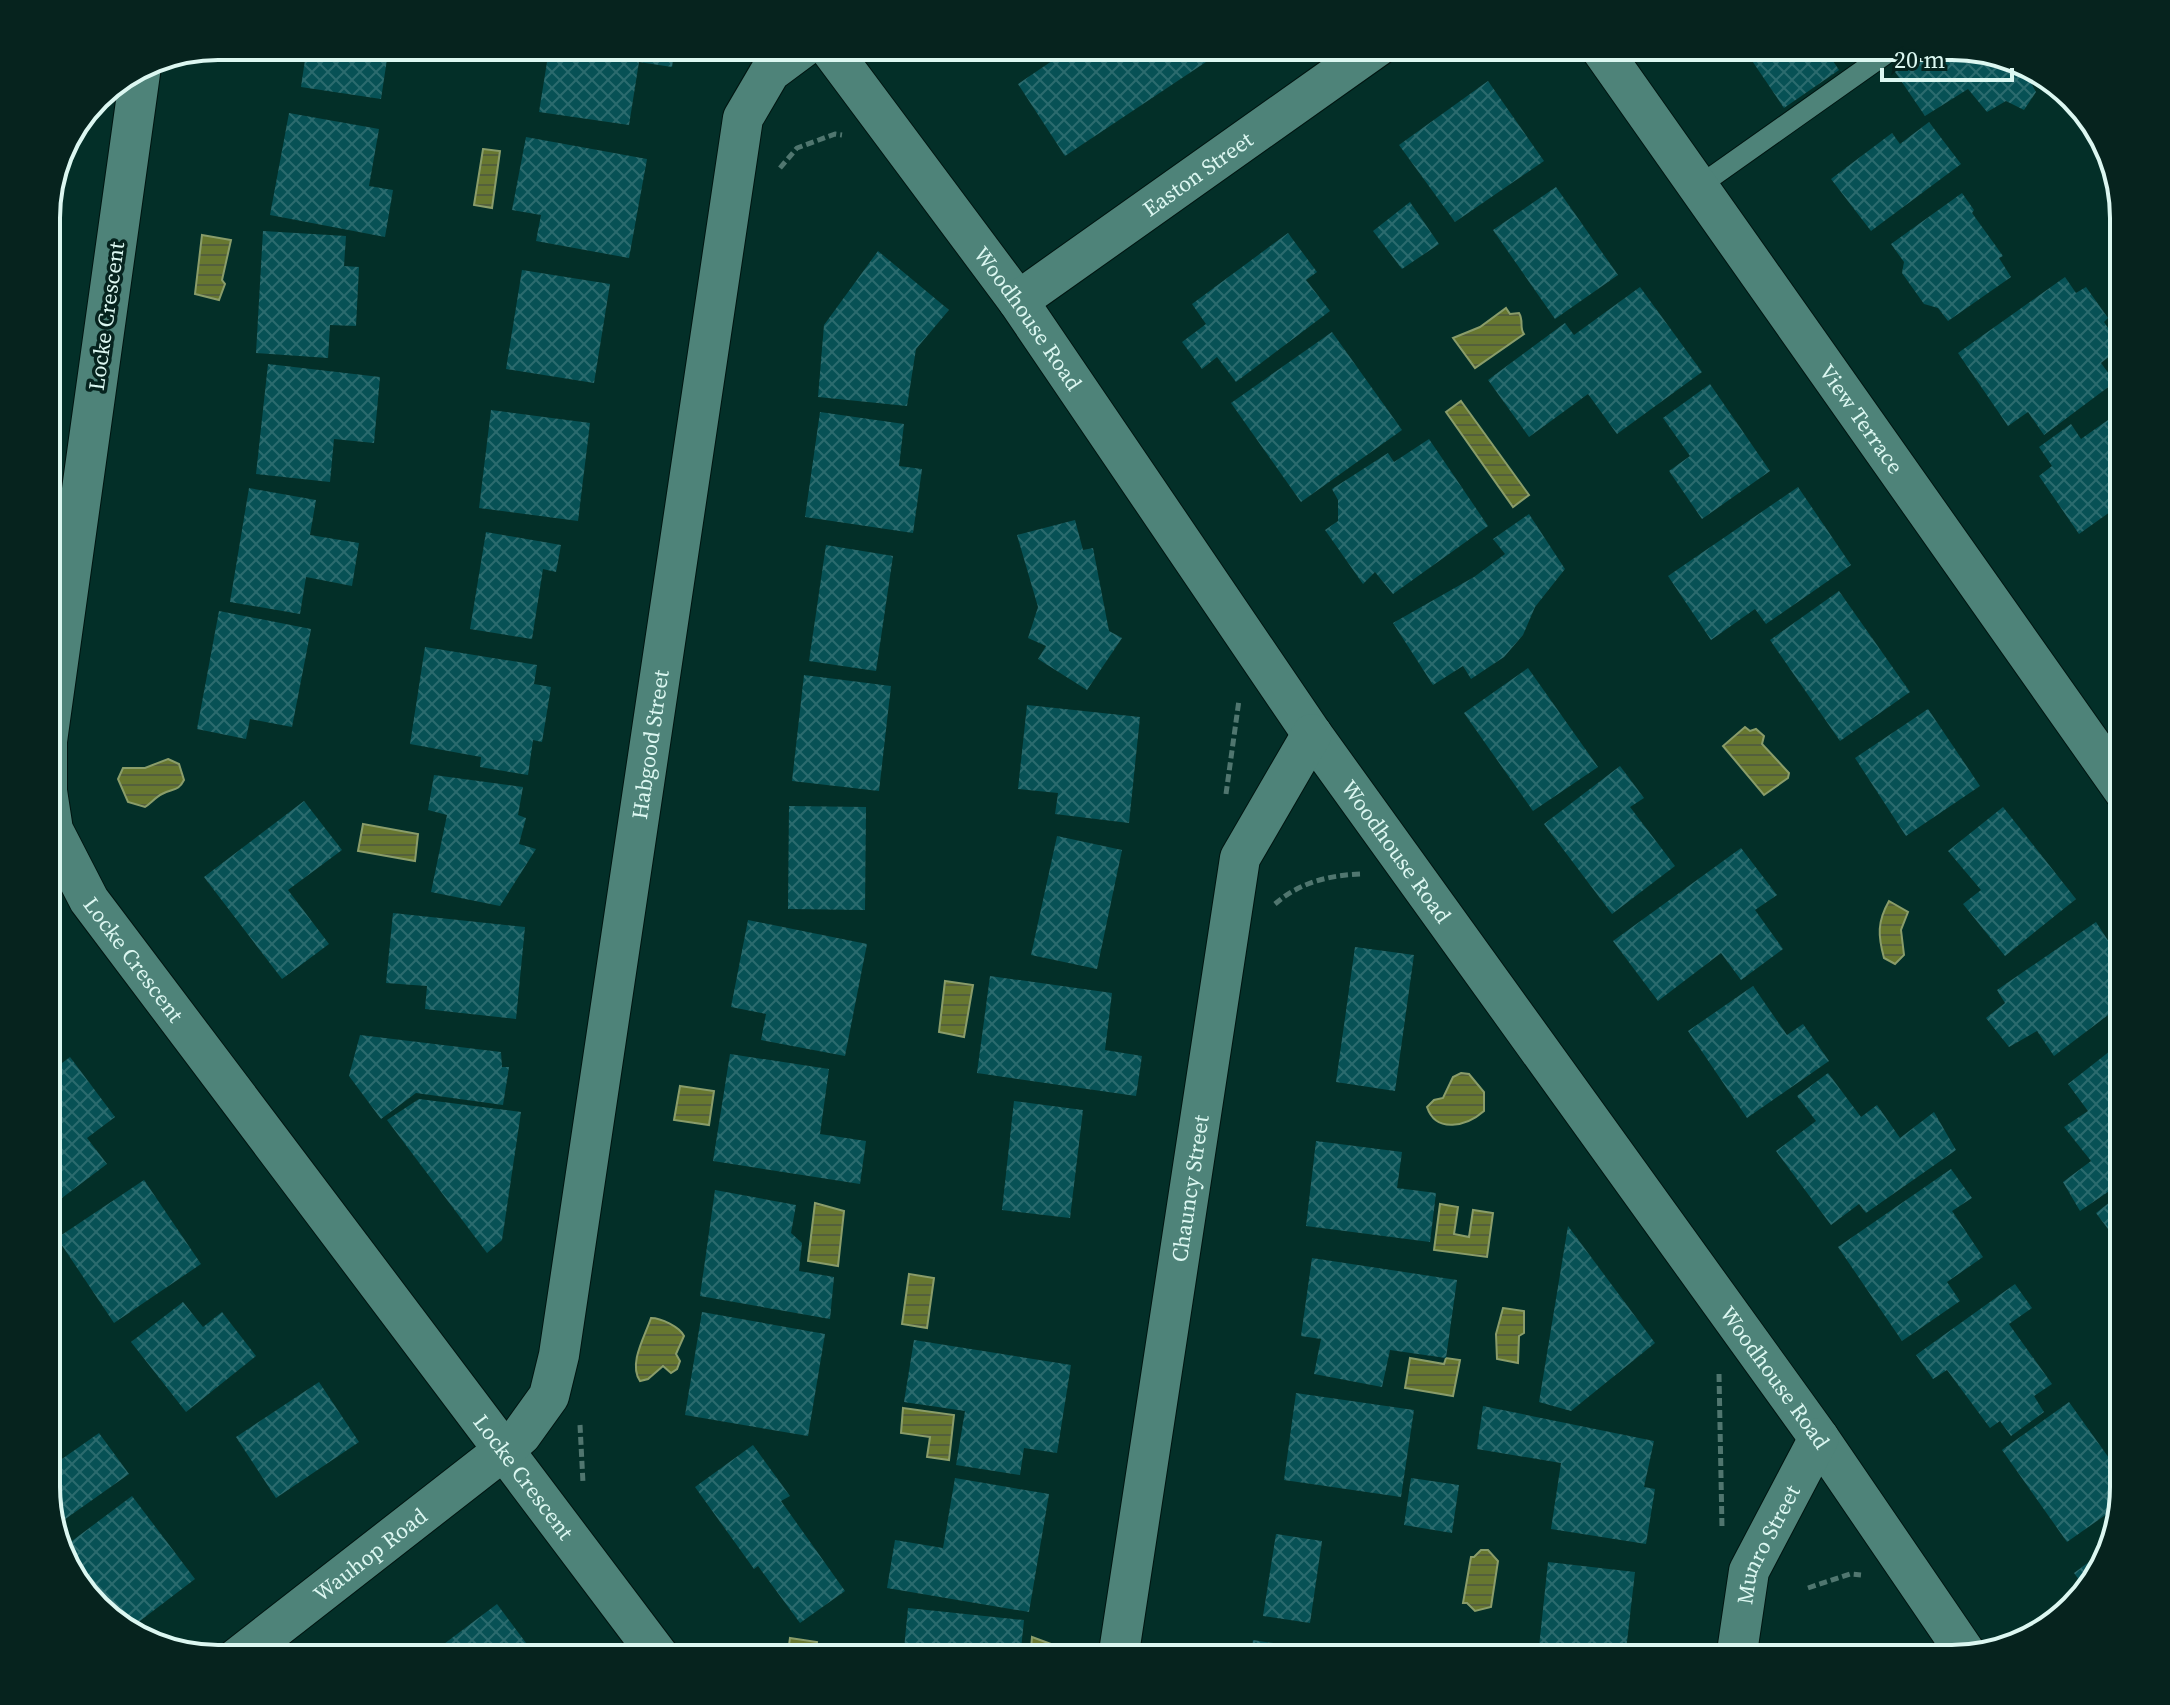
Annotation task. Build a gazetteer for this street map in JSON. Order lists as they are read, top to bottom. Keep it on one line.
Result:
{"streets":{"street":["Easton Street","Locke Crescent","Woodhouse Road","View Terrace","Habgood Street","Chauncy Street","Munro Street","Wauhop Road"]},"crossings":[["Easton Street","Woodhouse Road"],["Locke Crescent","Habgood Street"],["Locke Crescent","Wauhop Road"],["Woodhouse Road","Chauncy Street"],["Woodhouse Road","Munro Street"],["Habgood Street","Wauhop Road"]],"scale_bar":"20 m"}
